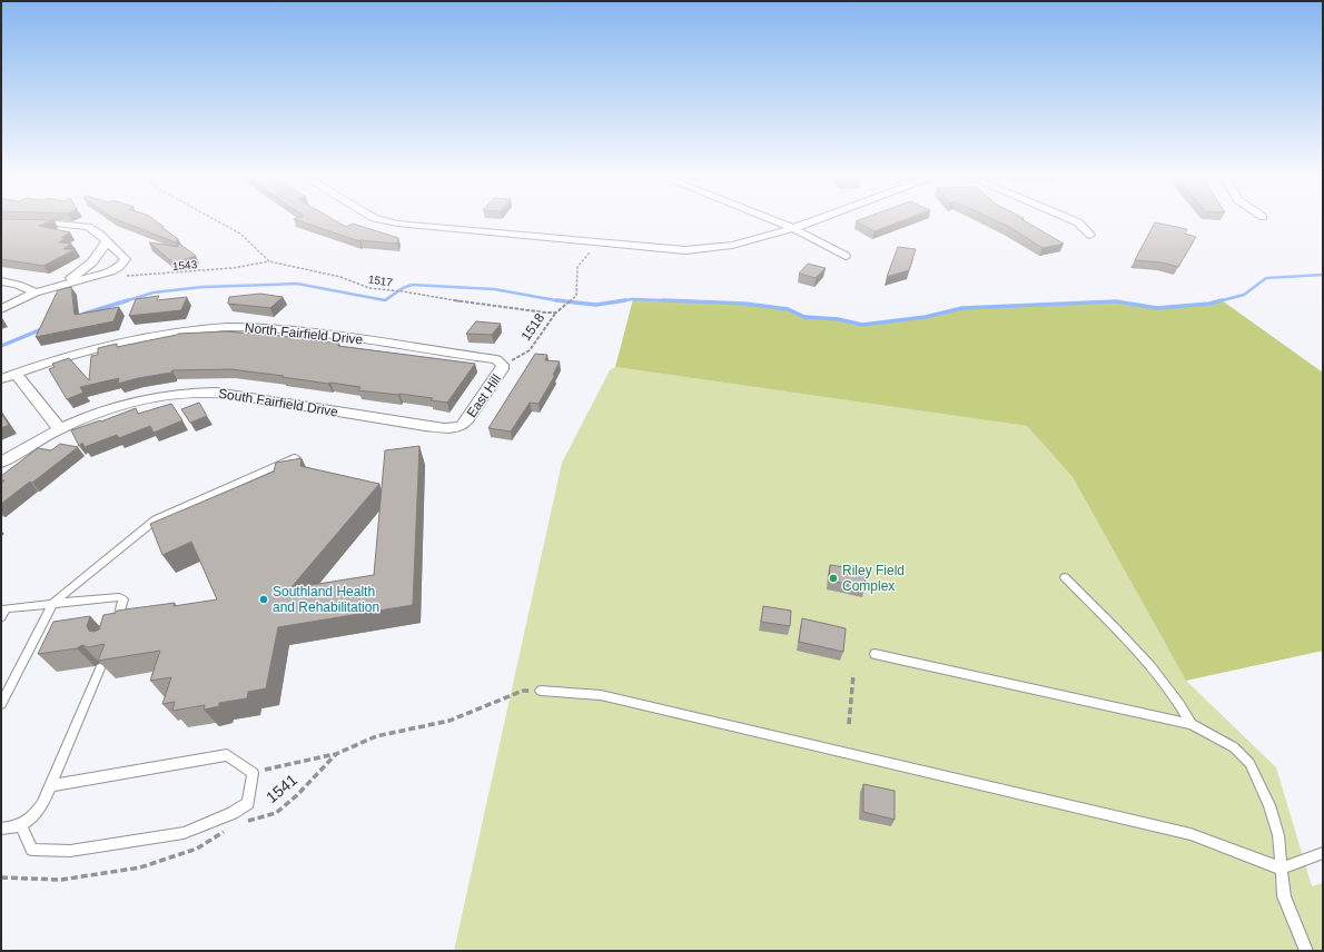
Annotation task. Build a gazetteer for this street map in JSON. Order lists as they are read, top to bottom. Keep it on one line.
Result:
{"streets":{"street":["North Fairfield Drive","East Hill","South Fairfield Drive"],"path":["1543","1517","1518","1541"]},"crossings":[["1543","1517"],["1517","1518"],["1518","North Fairfield Drive"],["1518","East Hill"],["North Fairfield Drive","East Hill"],["East Hill","South Fairfield Drive"]],"places":["Riley Field Complex","Southland Health and Rehabilitation"]}
